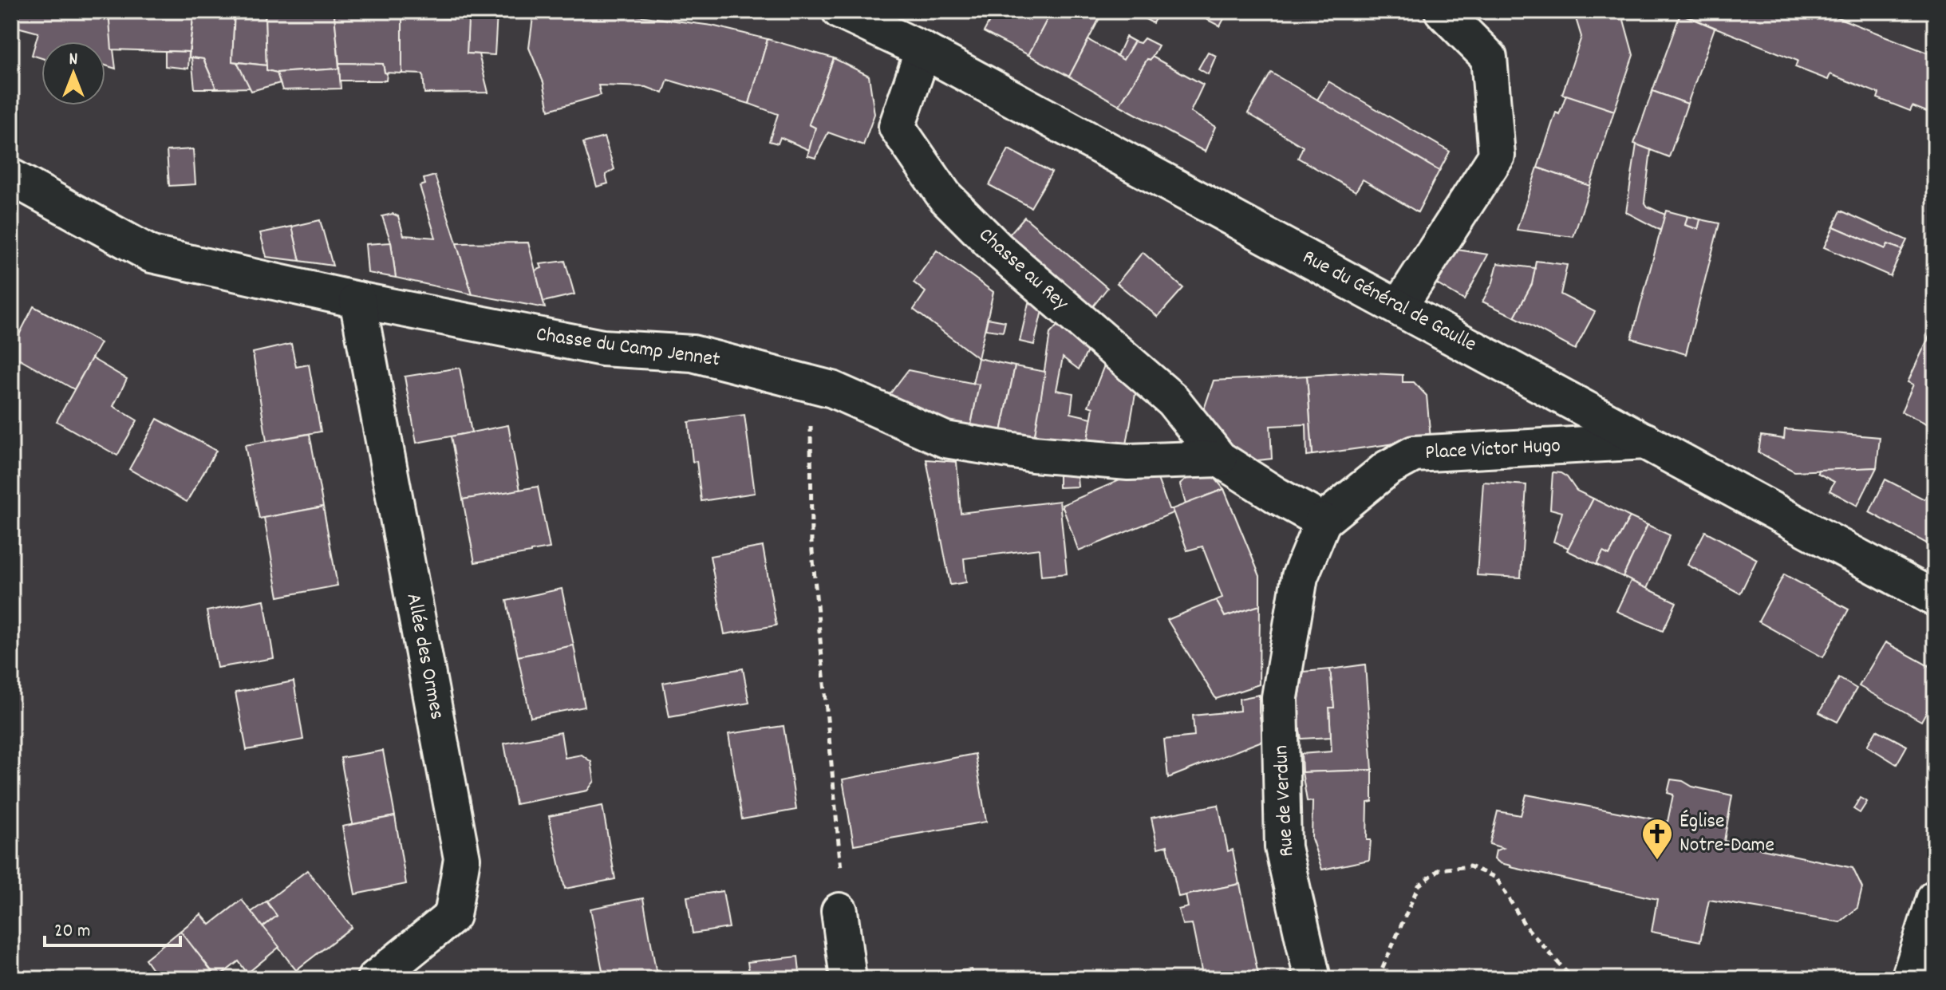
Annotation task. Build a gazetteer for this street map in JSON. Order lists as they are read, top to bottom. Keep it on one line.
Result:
{"streets":{"street":["Chasse au Rey","Rue du Général de Gaulle","Chasse du Camp Jennet","Place Victor Hugo","Allée des Ormes","Rue de Verdun"]},"crossings":[["Chasse au Rey","Rue du Général de Gaulle"],["Chasse au Rey","Chasse du Camp Jennet"],["Rue du Général de Gaulle","Place Victor Hugo"],["Chasse du Camp Jennet","Allée des Ormes"],["Place Victor Hugo","Rue de Verdun"]],"places":{"church":["Église Notre-Dame"]},"scale_bar":"20 m","north":"top"}
